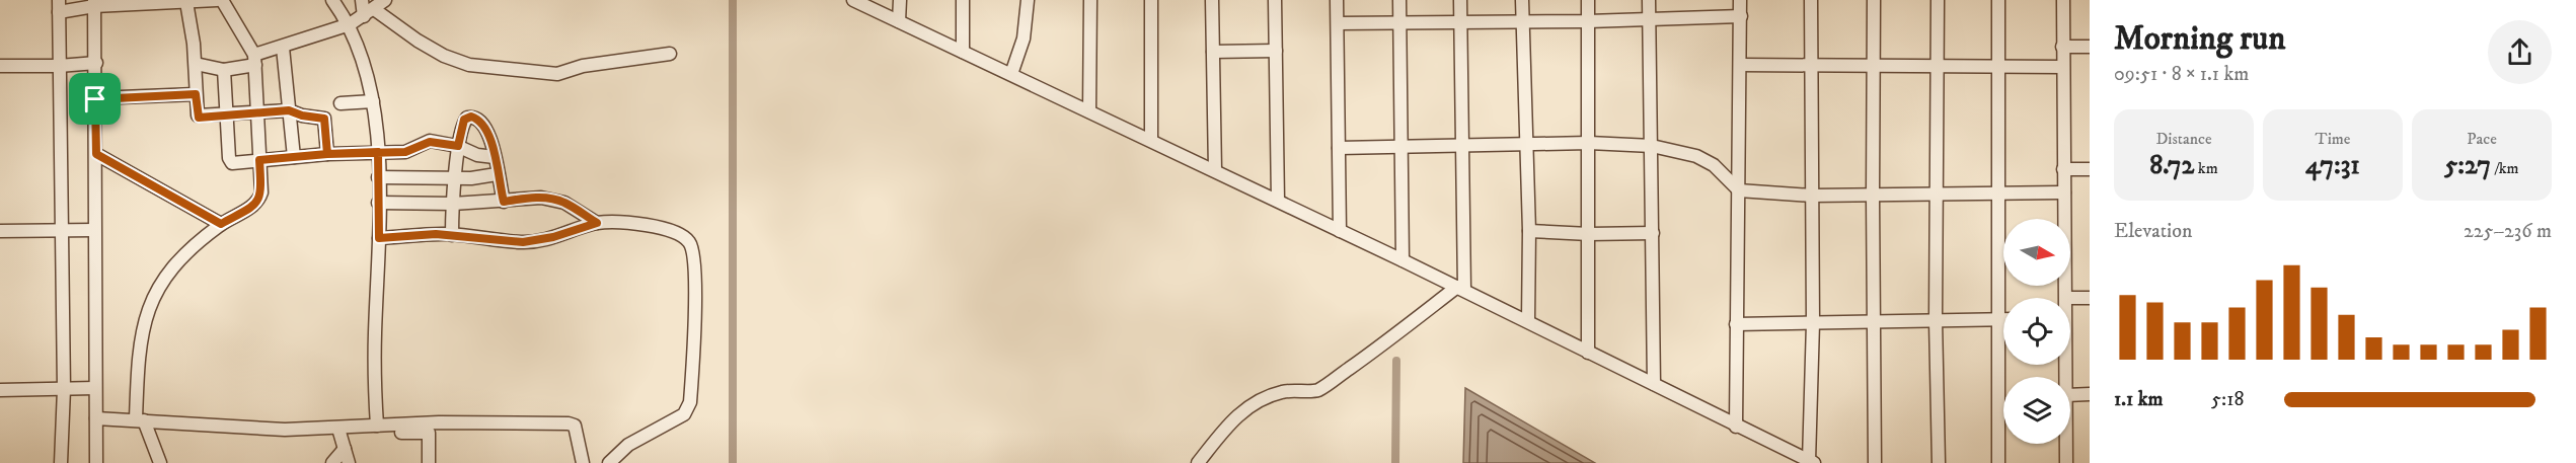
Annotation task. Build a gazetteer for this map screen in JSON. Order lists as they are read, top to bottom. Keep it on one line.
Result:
{"north":"right","page":{"heading":["Morning run","09:51 · 8 × 1.1 km"],"stats":[["Distance","8.72 km"],["Time","47:31"],["Pace","5:27 /km"]],"chart":["Elevation","225–236 m"],"list":[{"name":"1.1 km","note":"5:18"}]}}
